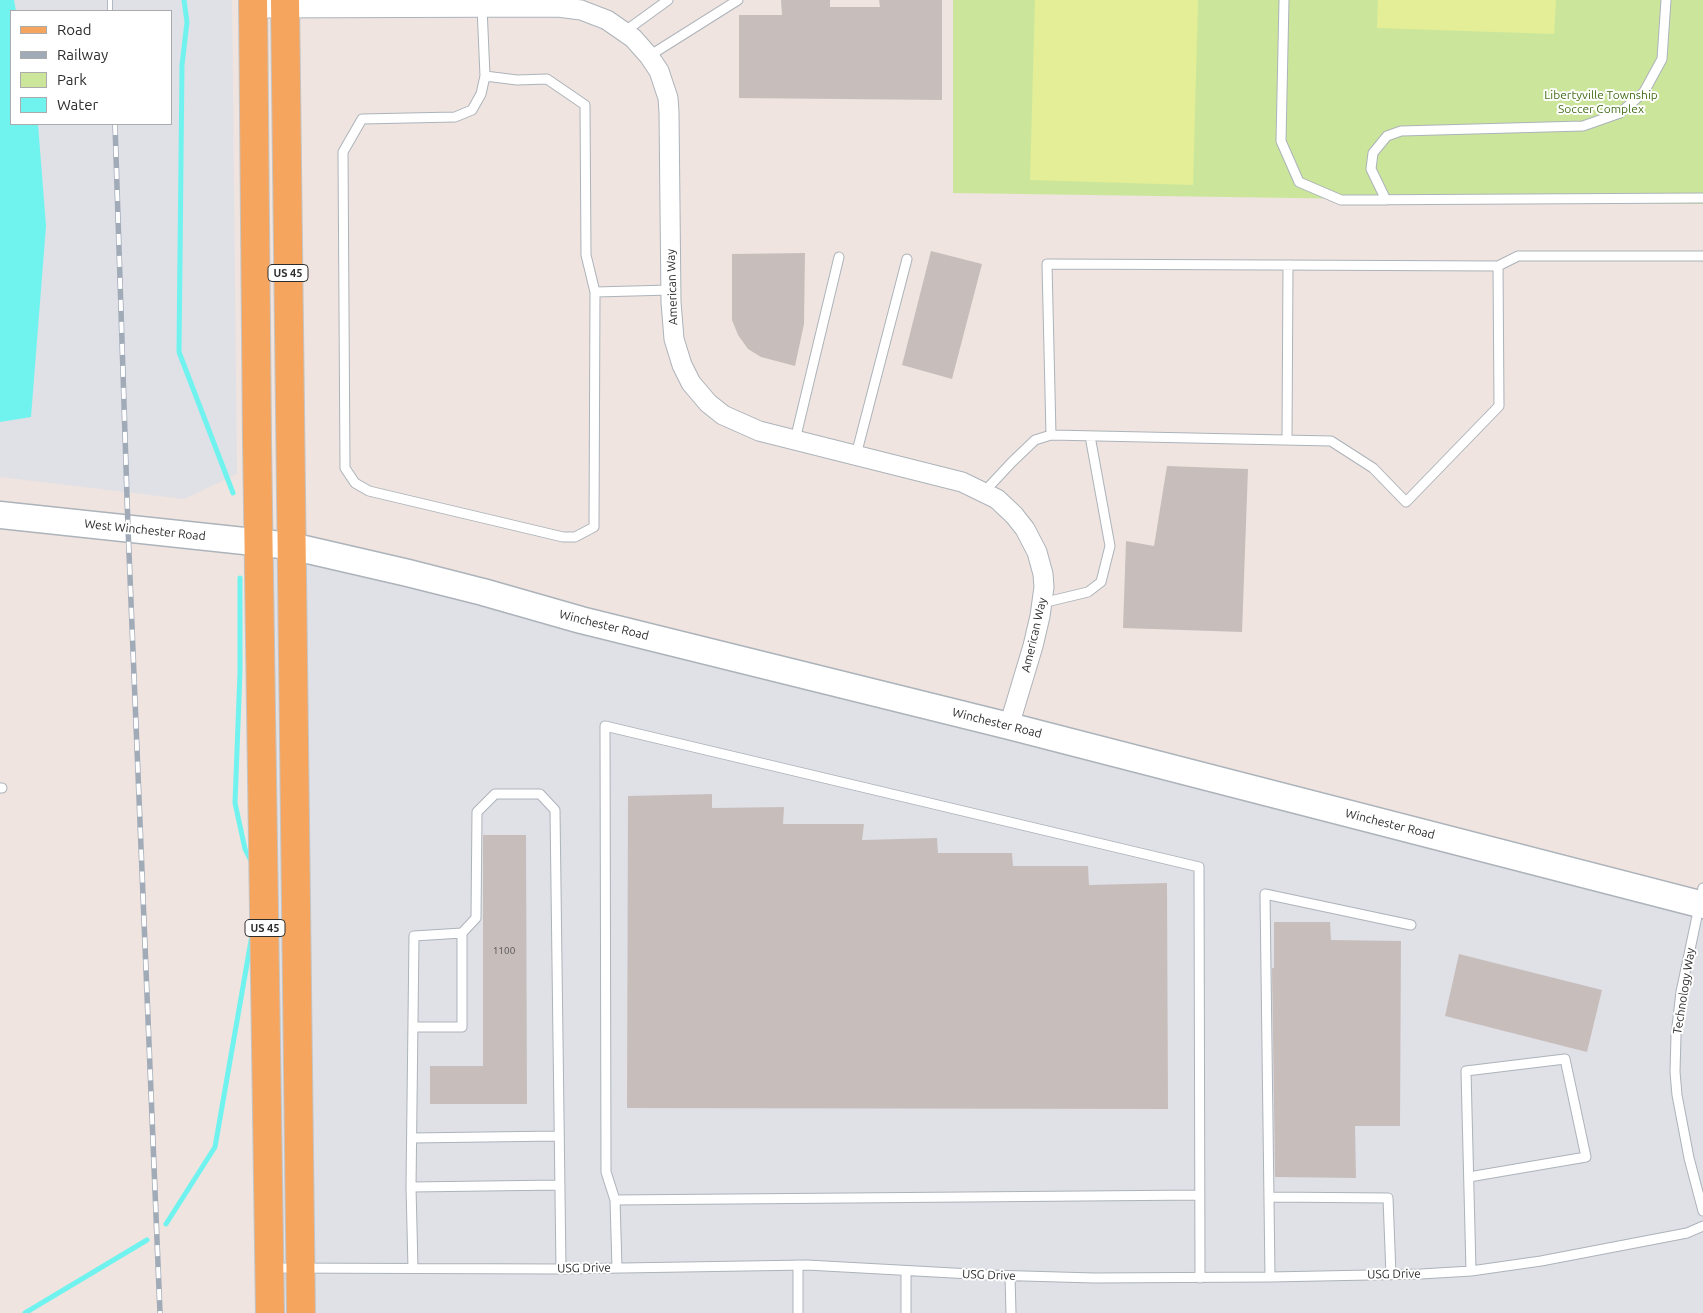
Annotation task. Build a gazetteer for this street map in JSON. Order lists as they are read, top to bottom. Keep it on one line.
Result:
{"streets":{"main road":["US 45","West Winchester Road","Winchester Road"],"street":["American Way"],"lane":["Technology Way","USG Drive"]},"crossings":[["US 45","American Way"],["US 45","West Winchester Road"],["US 45","Winchester Road"],["US 45","USG Drive"],["American Way","Winchester Road"],["West Winchester Road","Winchester Road"],["Winchester Road","Technology Way"]],"parks":["Libertyville Township Soccer Complex"],"house_numbers":["1100"],"legend":["Road","Railway","Park","Water"]}
